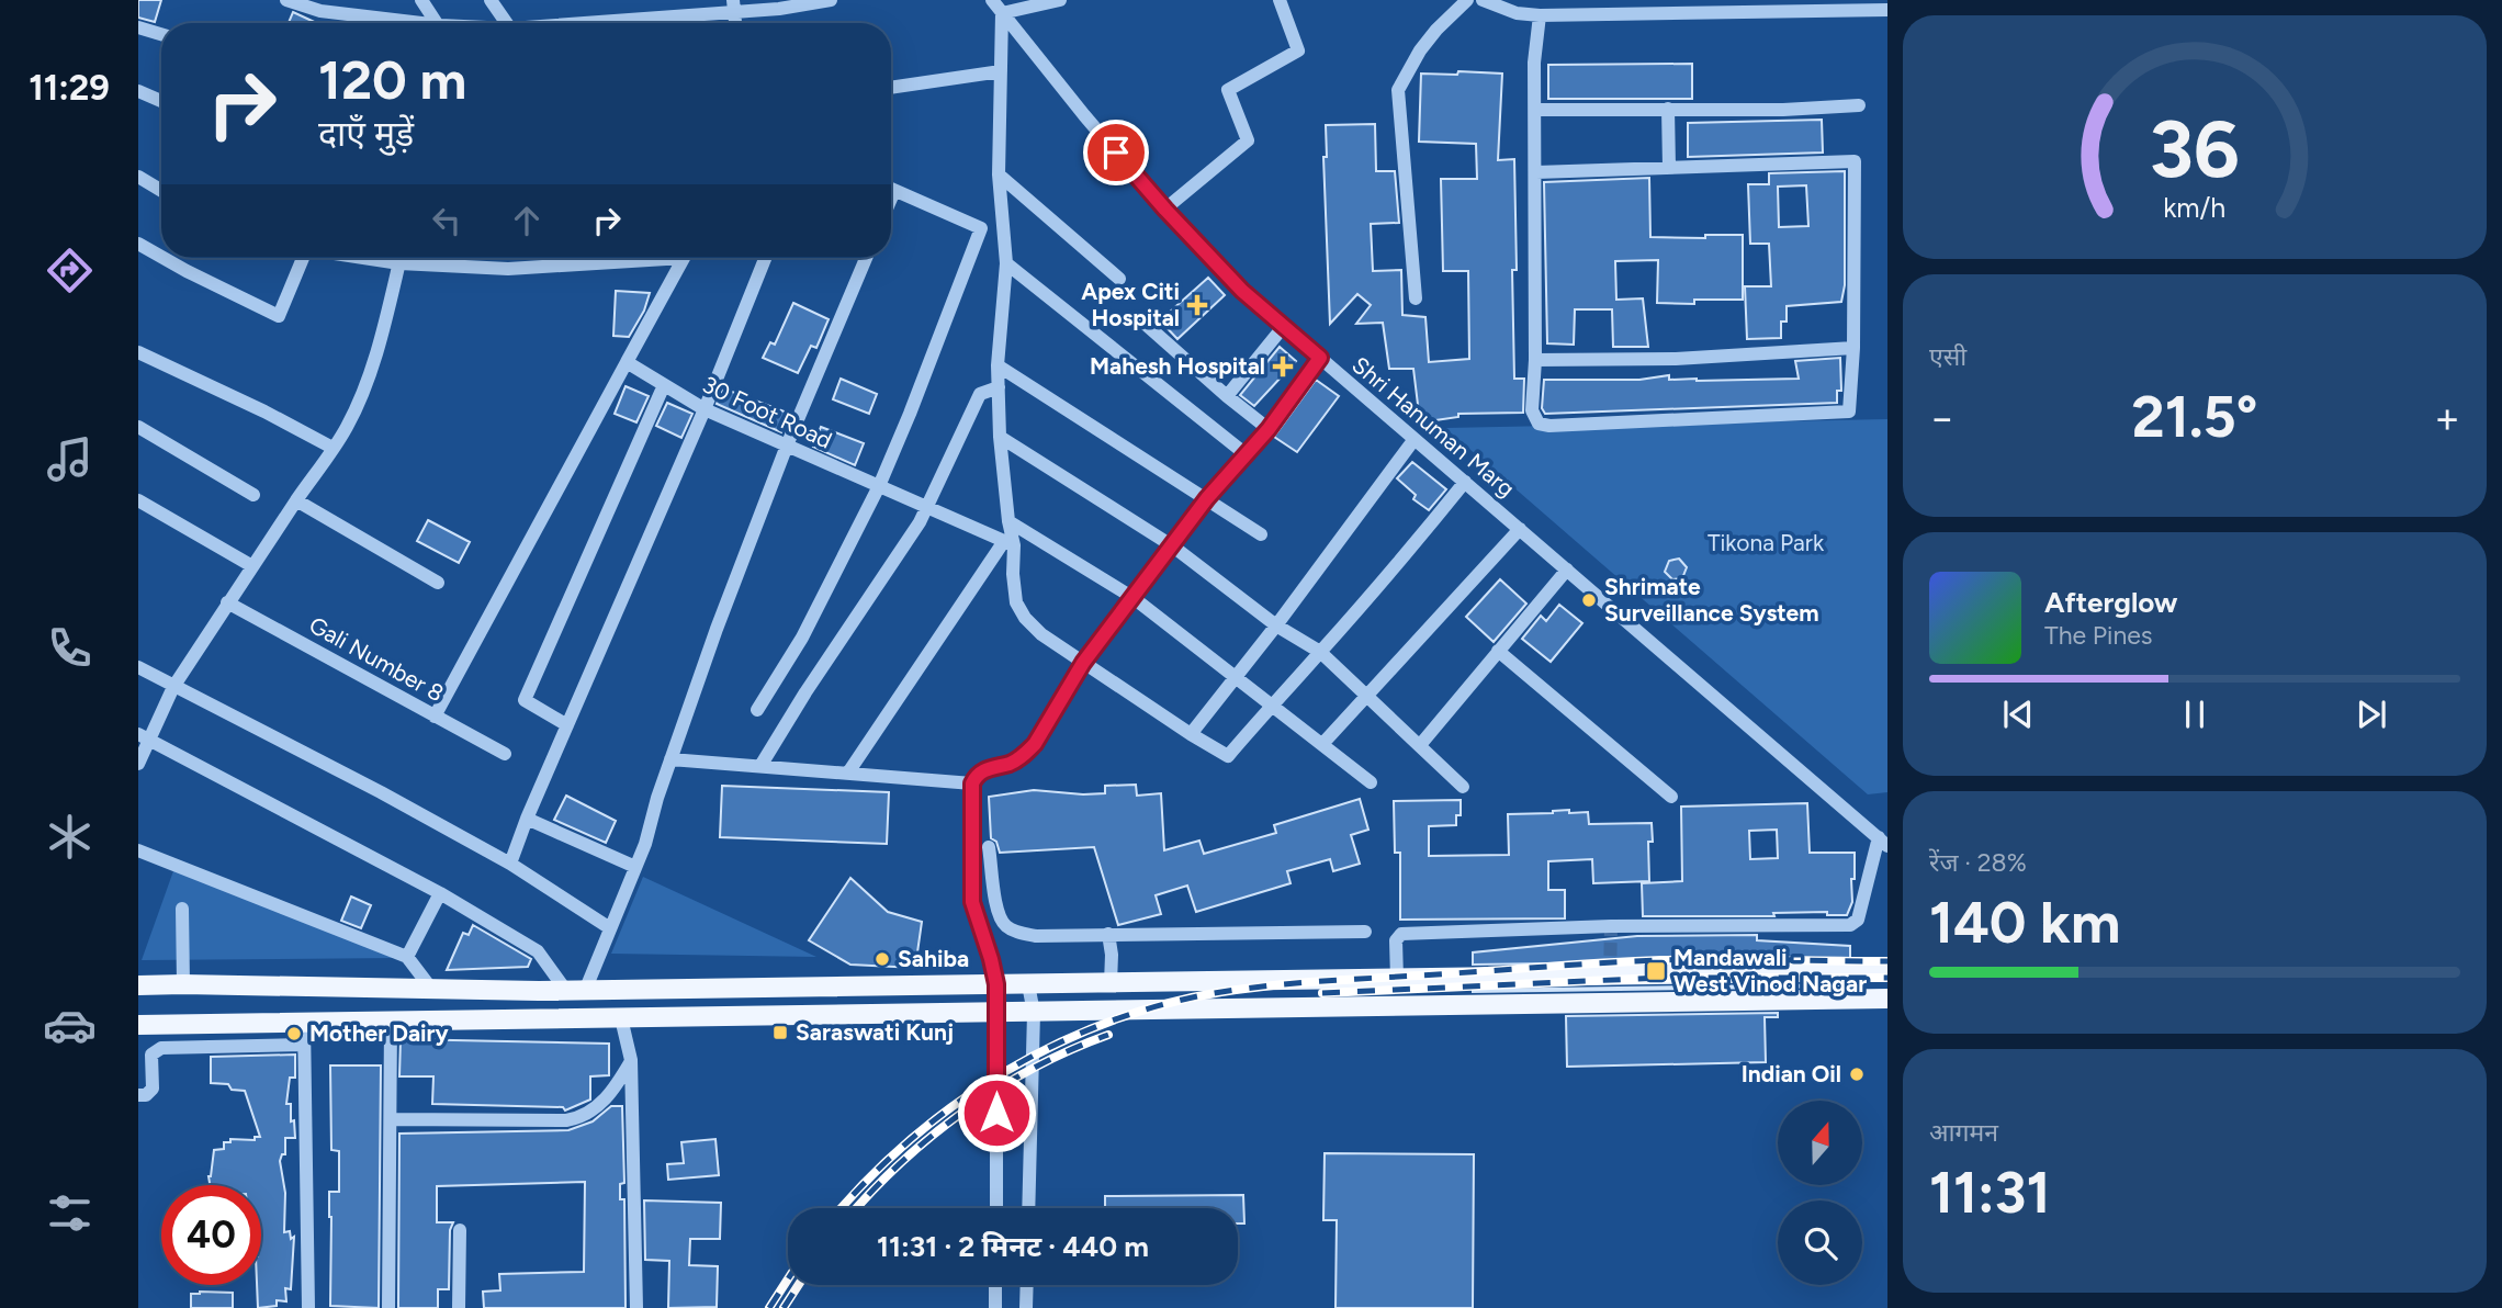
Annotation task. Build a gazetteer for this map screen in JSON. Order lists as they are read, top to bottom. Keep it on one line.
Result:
{"streets":{"street":["30 Foot Road","Shri Hanuman Marg","Gali Number 8"]},"parks":["Tikona Park"],"places":{"health":["Apex Citi Hospital","Mahesh Hospital"],"other":["Shrimate Surveillance System","Sahiba","Mother Dairy","Indian Oil"],"transit":["Mandawali - West Vinod Nagar","Saraswati Kunj"]},"north":"top","page":{"tabs":"11:29","turn":["120 m","दाएँ मुड़ें"],"tile":["एसी",["रेंज · 28%","140 km"],["आगमन","11:31"]],"heat":["−","21.5°","+"],"song":["Afterglow","The Pines"],"limit":"40","trip":"11:31 · 2 मिनट · 440 m","gauge":["36","km/h"]}}
